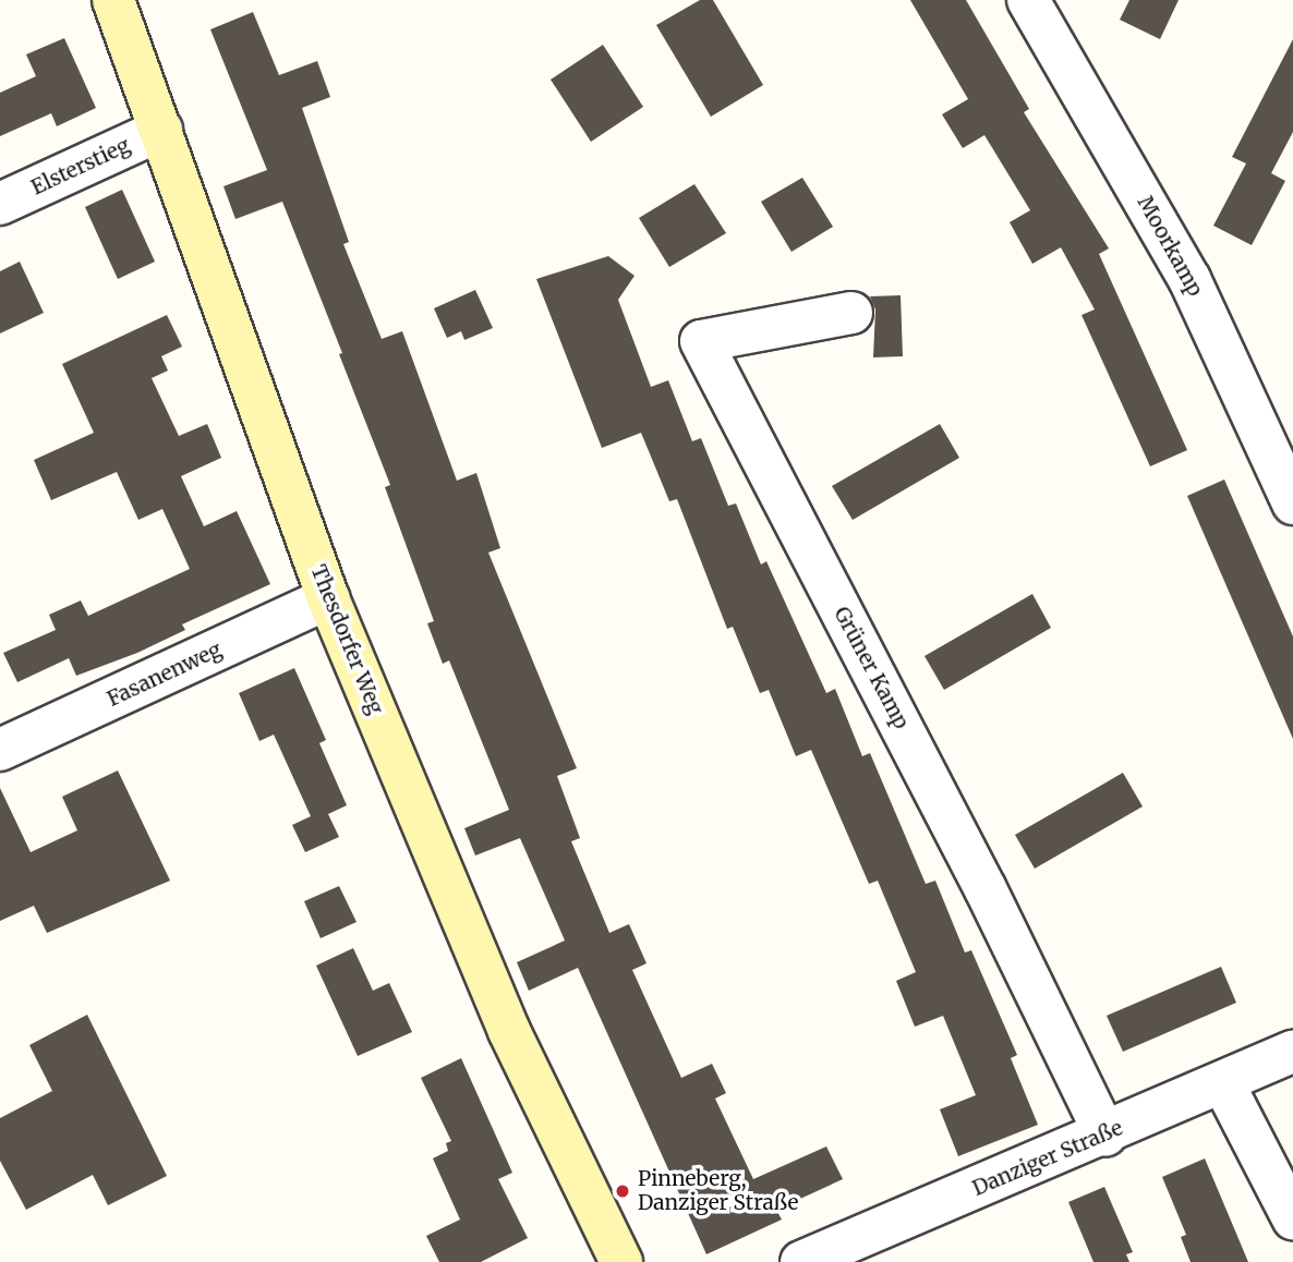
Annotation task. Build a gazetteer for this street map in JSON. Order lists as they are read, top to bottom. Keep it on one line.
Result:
{"streets":{"street":["Elsterstieg","Moorkamp","Thesdorfer Weg","Grüner Kamp","Fasanenweg","Danziger Straße"]},"crossings":[["Elsterstieg","Thesdorfer Weg"],["Thesdorfer Weg","Fasanenweg"],["Grüner Kamp","Danziger Straße"]],"places":["Pinneberg, Danziger Straße"]}
